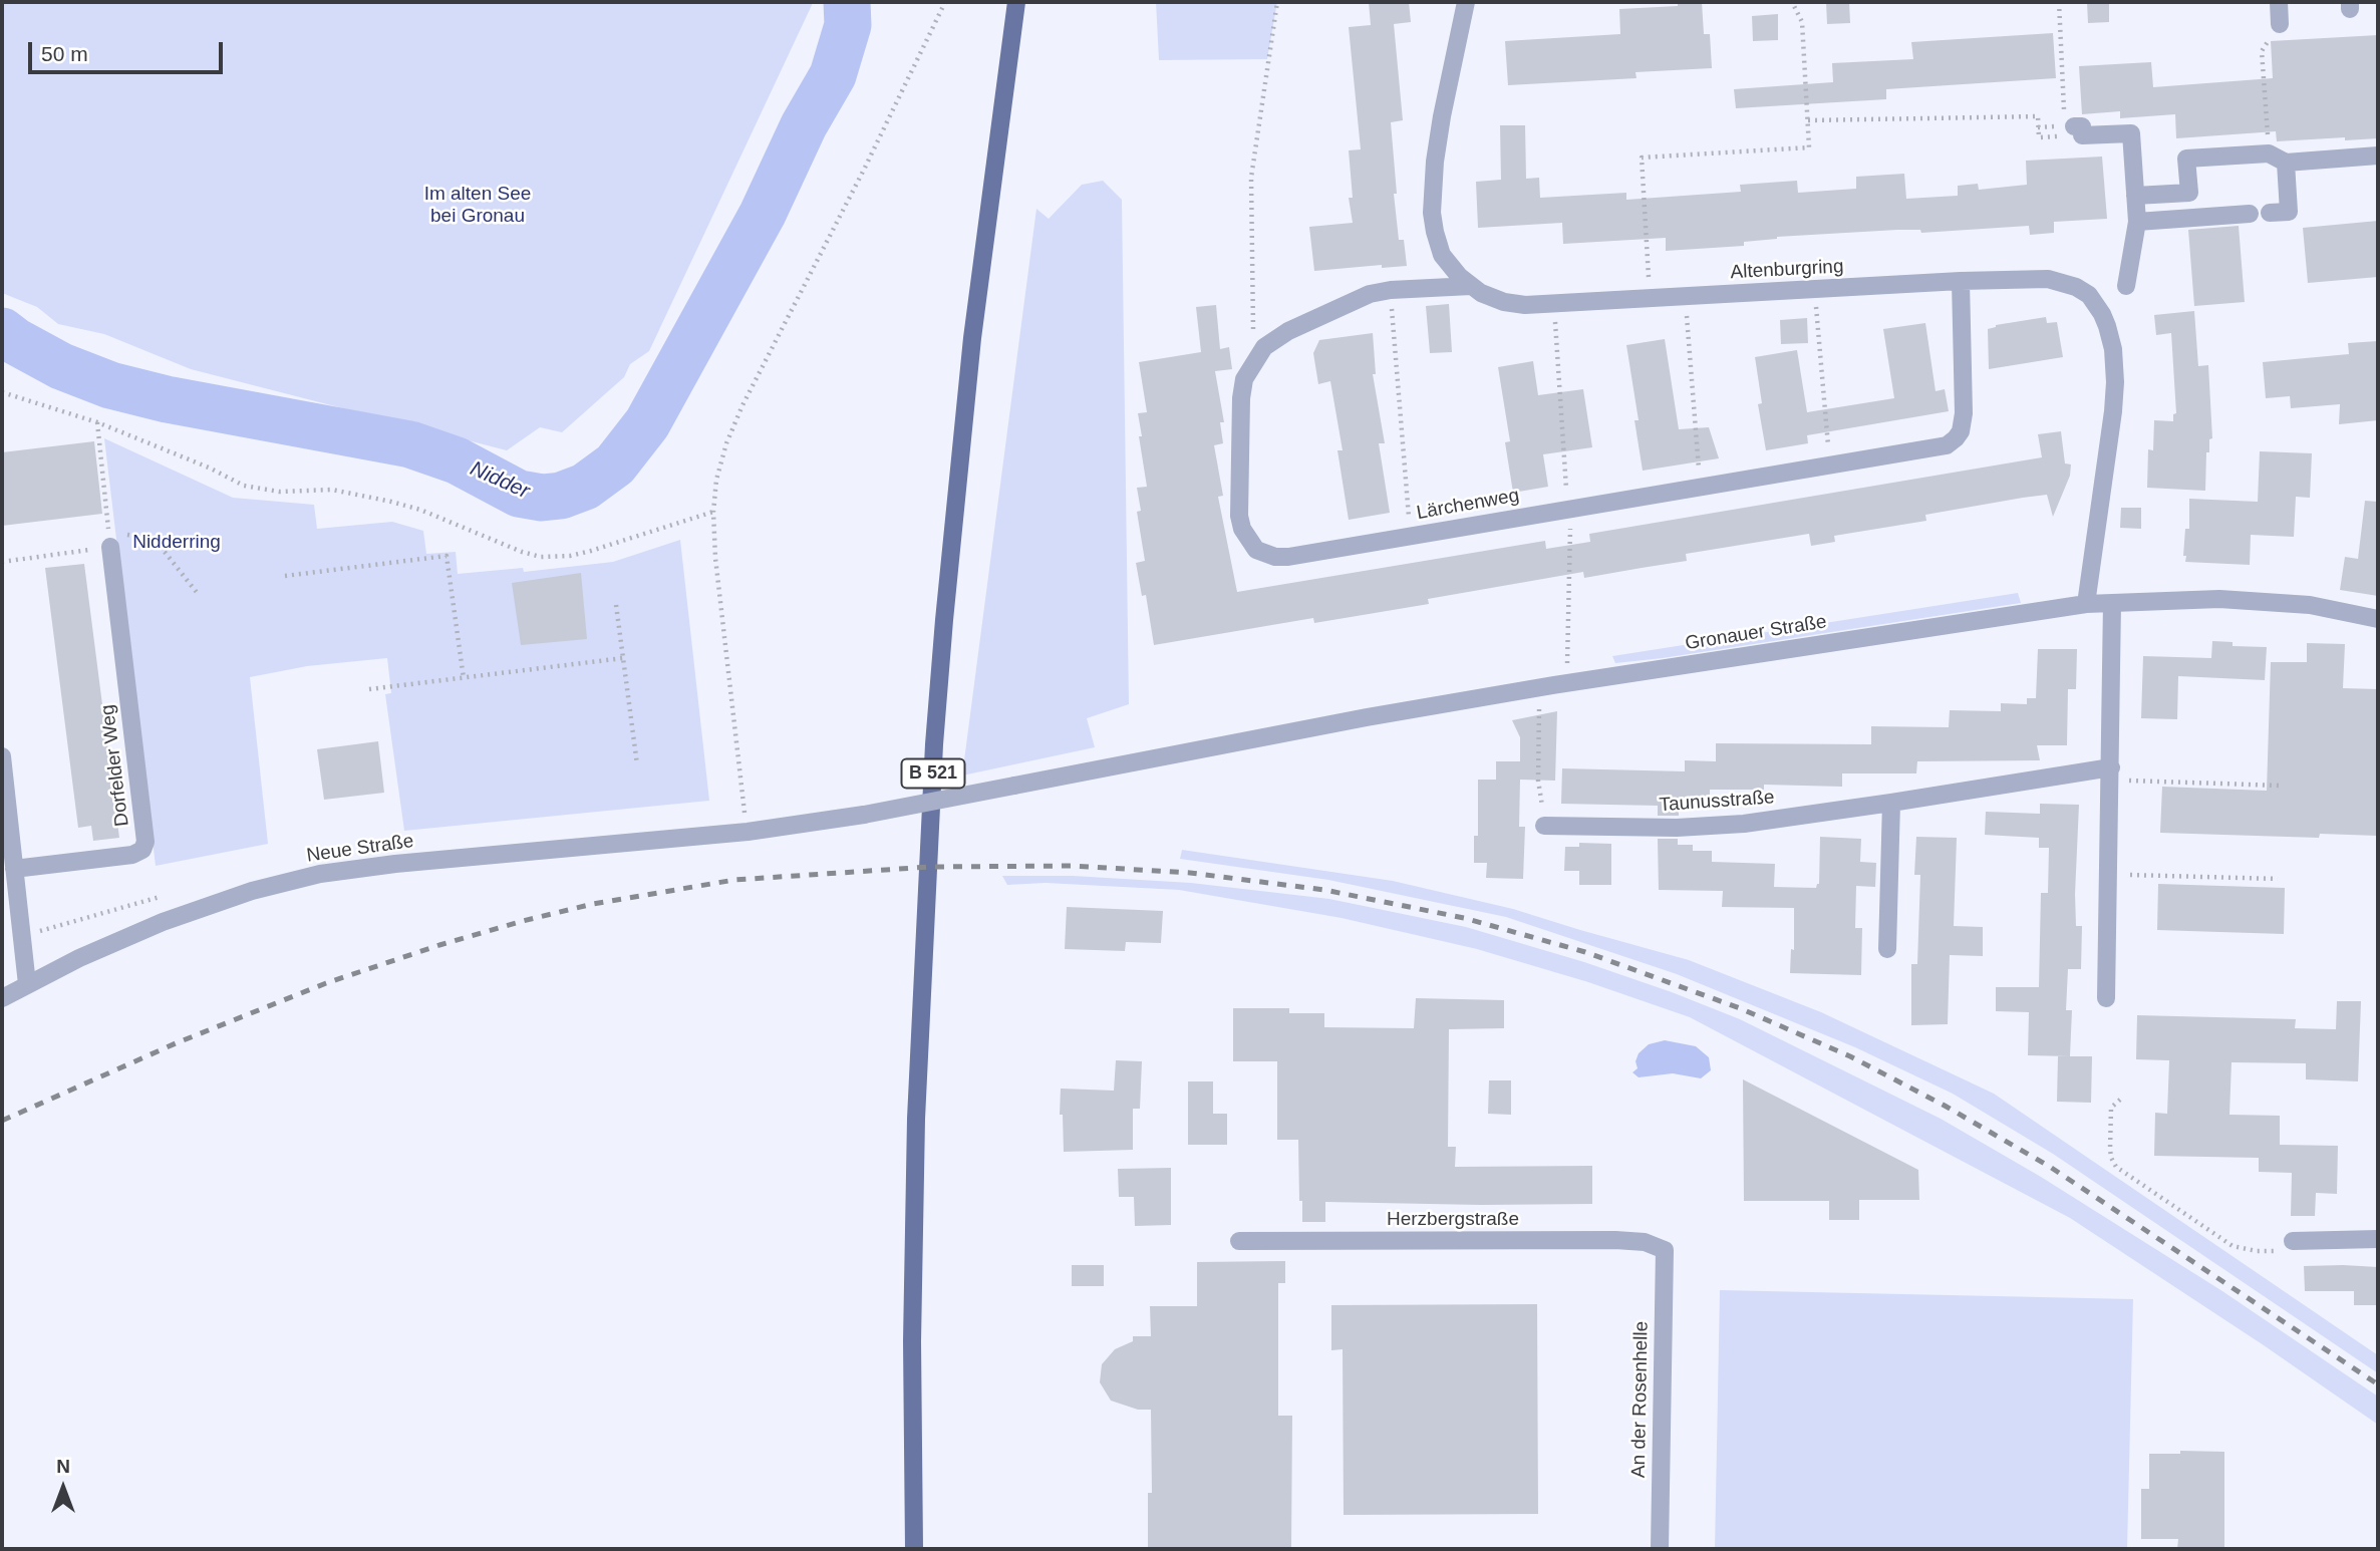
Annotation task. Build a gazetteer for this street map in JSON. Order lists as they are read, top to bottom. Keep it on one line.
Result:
{"streets":{"main road":["B 521"],"street":["Altenburgring","Lärchenweg","Gronauer Straße","Dorfelder Weg","Taunusstraße","Neue Straße","Herzbergstraße","An der Rosenhelle"]},"crossings":[["Altenburgring","Lärchenweg"],["Altenburgring","Gronauer Straße"],["Gronauer Straße","Neue Straße"],["Herzbergstraße","An der Rosenhelle"]],"water":["Nidder"],"parks":["Im alten See bei Gronau","Nidderring"],"scale_bar":"50 m","north":"top"}
